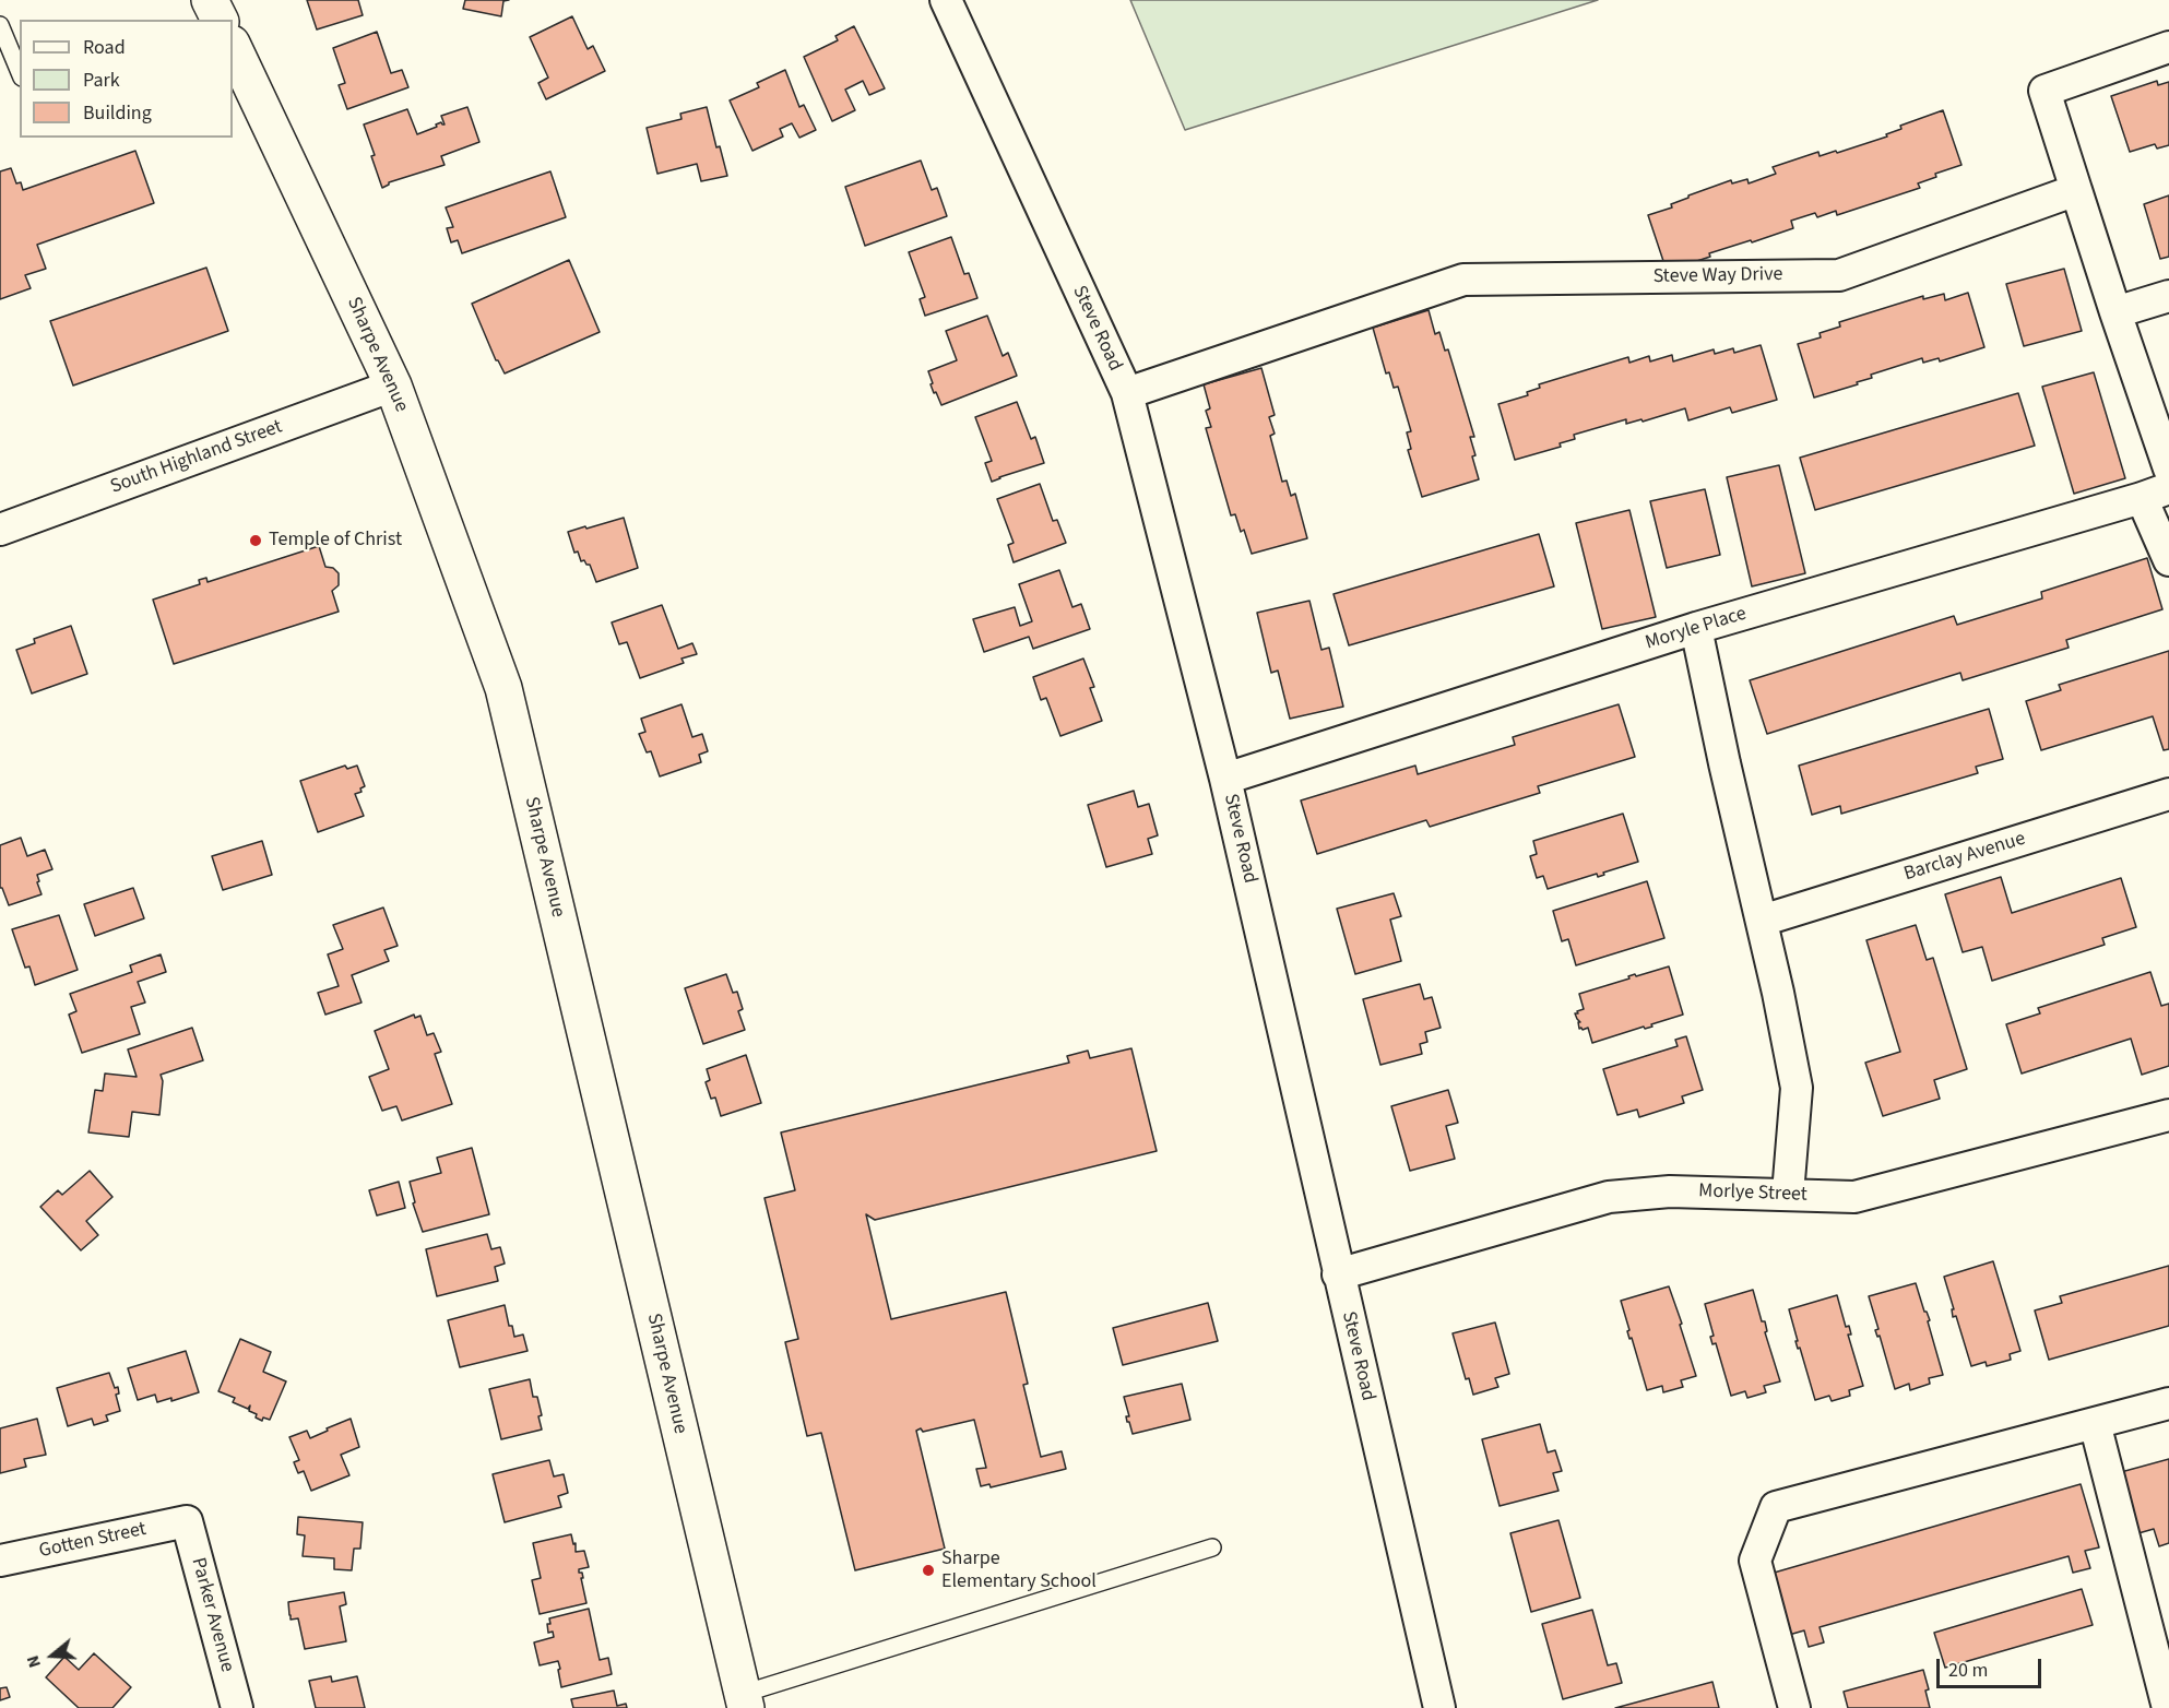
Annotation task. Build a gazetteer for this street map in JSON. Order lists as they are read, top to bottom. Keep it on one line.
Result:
{"streets":{"street":["Steve Way Drive","Steve Road","Sharpe Avenue","South Highland Street","Moryle Place","Barclay Avenue","Morlye Street","Gotten Street","Parker Avenue"]},"crossings":[["Steve Way Drive","Steve Road"],["Steve Road","Moryle Place"],["Steve Road","Morlye Street"],["Sharpe Avenue","South Highland Street"],["Gotten Street","Parker Avenue"]],"places":["Temple of Christ","Sharpe Elementary School"],"legend":["Road","Park","Building"],"scale_bar":"20 m","north":"left"}
